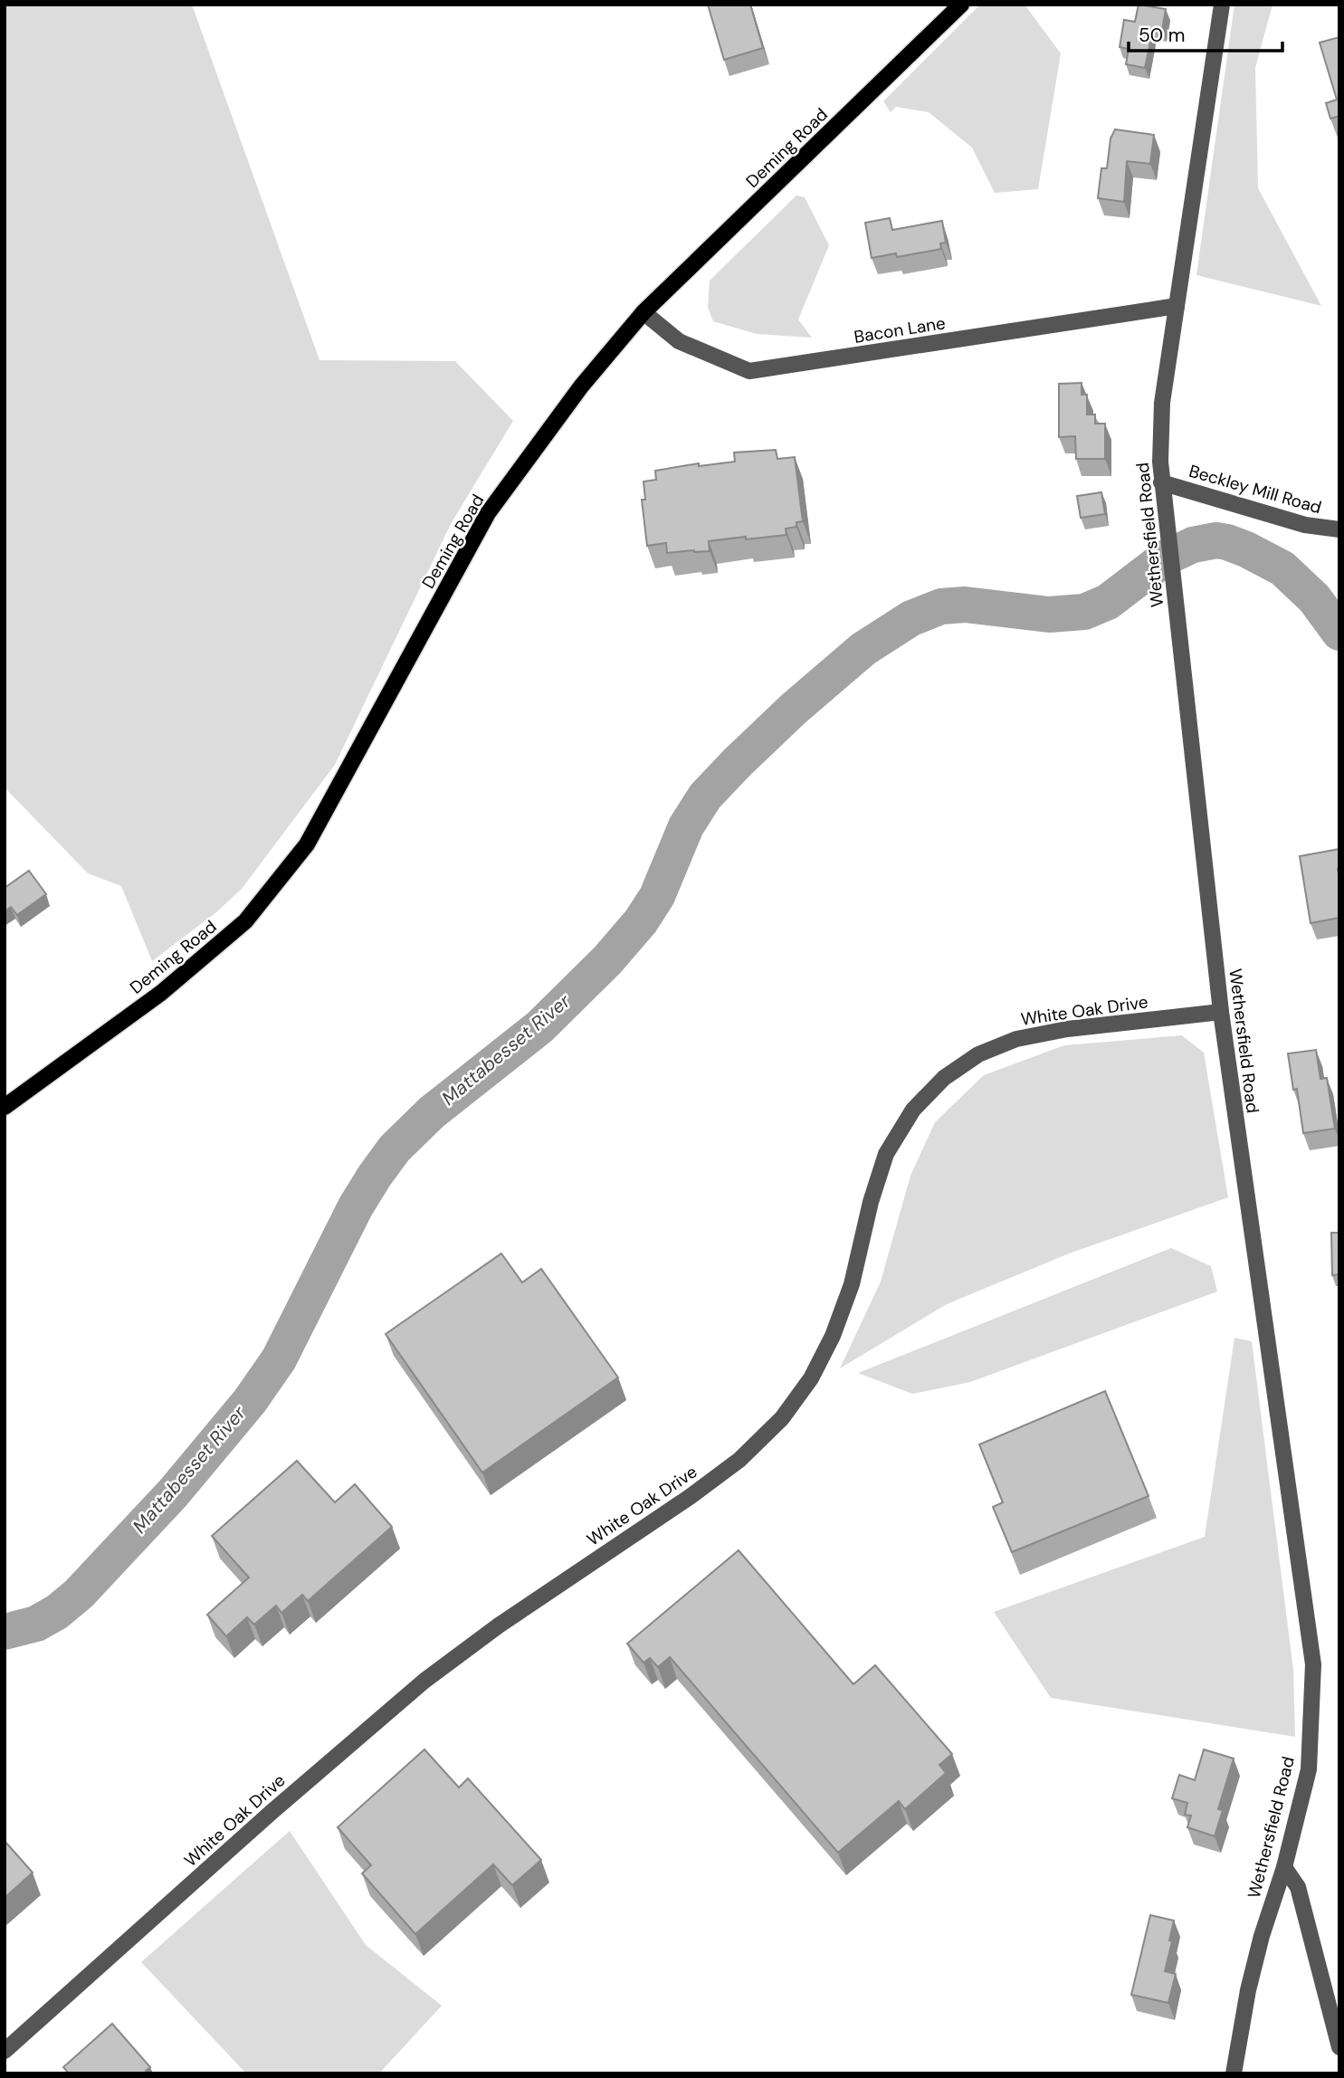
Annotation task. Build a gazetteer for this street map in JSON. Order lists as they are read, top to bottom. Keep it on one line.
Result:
{"streets":{"main road":["Deming Road"],"street":["Bacon Lane","Beckley Mill Road","Wethersfield Road","White Oak Drive"]},"crossings":[["Deming Road","Bacon Lane"],["Bacon Lane","Wethersfield Road"],["Beckley Mill Road","Wethersfield Road"],["Wethersfield Road","White Oak Drive"]],"water":["Mattabesset River"],"scale_bar":"50 m"}
